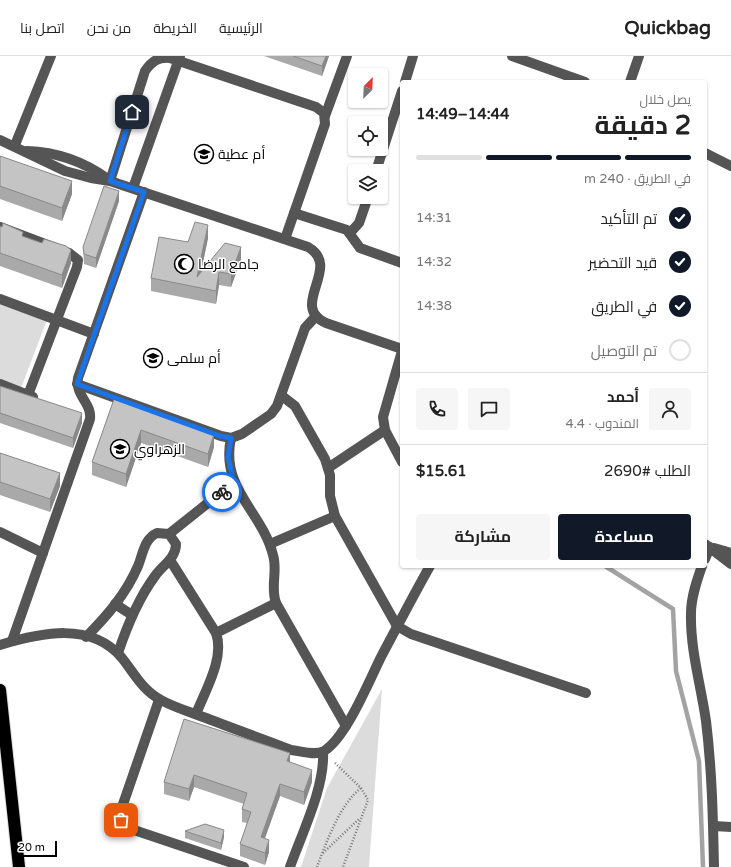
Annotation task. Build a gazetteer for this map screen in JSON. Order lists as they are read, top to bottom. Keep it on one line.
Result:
{"places":{"school or university":["أم عطية","أم سلمى","الزهراوي"],"mosque":["جامع الرضا"]},"scale_bar":"20 m","north":"top right","page":{"header":"Quickbag","nav":["الرئيسية","الخريطة","من نحن","اتصل بنا"],"heading":["2 دقيقة","يصل خلال","14:44–14:49"],"panel":["أحمد","المندوب · 4.4","الطلب #2690","$15.61"],"bar":"في الطريق · 240 m","list":[["تم التأكيد","14:31"],["قيد التحضير","14:32"],["في الطريق","14:38"],"تم التوصيل"],"buttons":["مساعدة","مشاركة"],"scale":"20 m"}}
